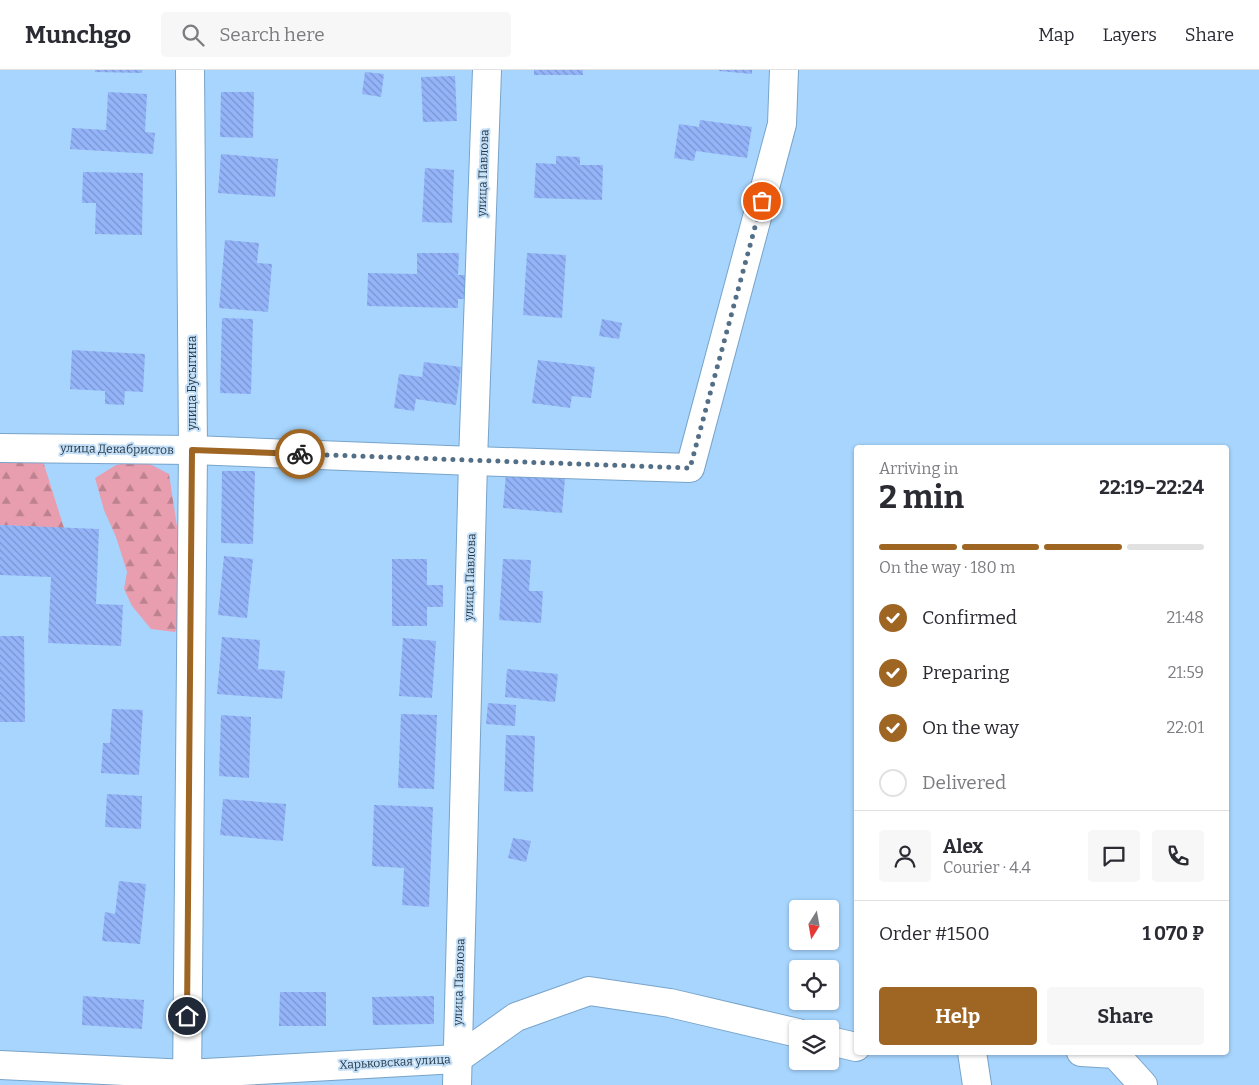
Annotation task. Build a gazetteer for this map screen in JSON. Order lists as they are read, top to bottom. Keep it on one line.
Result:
{"streets":{"street":["улица Павлова","улица Бусыгина","улица Декабристов","Харьковская улица"]},"crossings":[["улица Павлова","улица Декабристов"],["улица Павлова","Харьковская улица"],["улица Бусыгина","улица Декабристов"],["улица Бусыгина","Харьковская улица"]],"north":"bottom","page":{"header":"Munchgo","search":"Search here","nav":["Map","Layers","Share"],"heading":["2 min","Arriving in","22:19–22:24"],"panel":["Alex","Courier · 4.4","Order #1500","1 070 ₽"],"bar":"On the way · 180 m","list":[["Confirmed","21:48"],["Preparing","21:59"],["On the way","22:01"],"Delivered"],"buttons":["Help","Share"]}}
